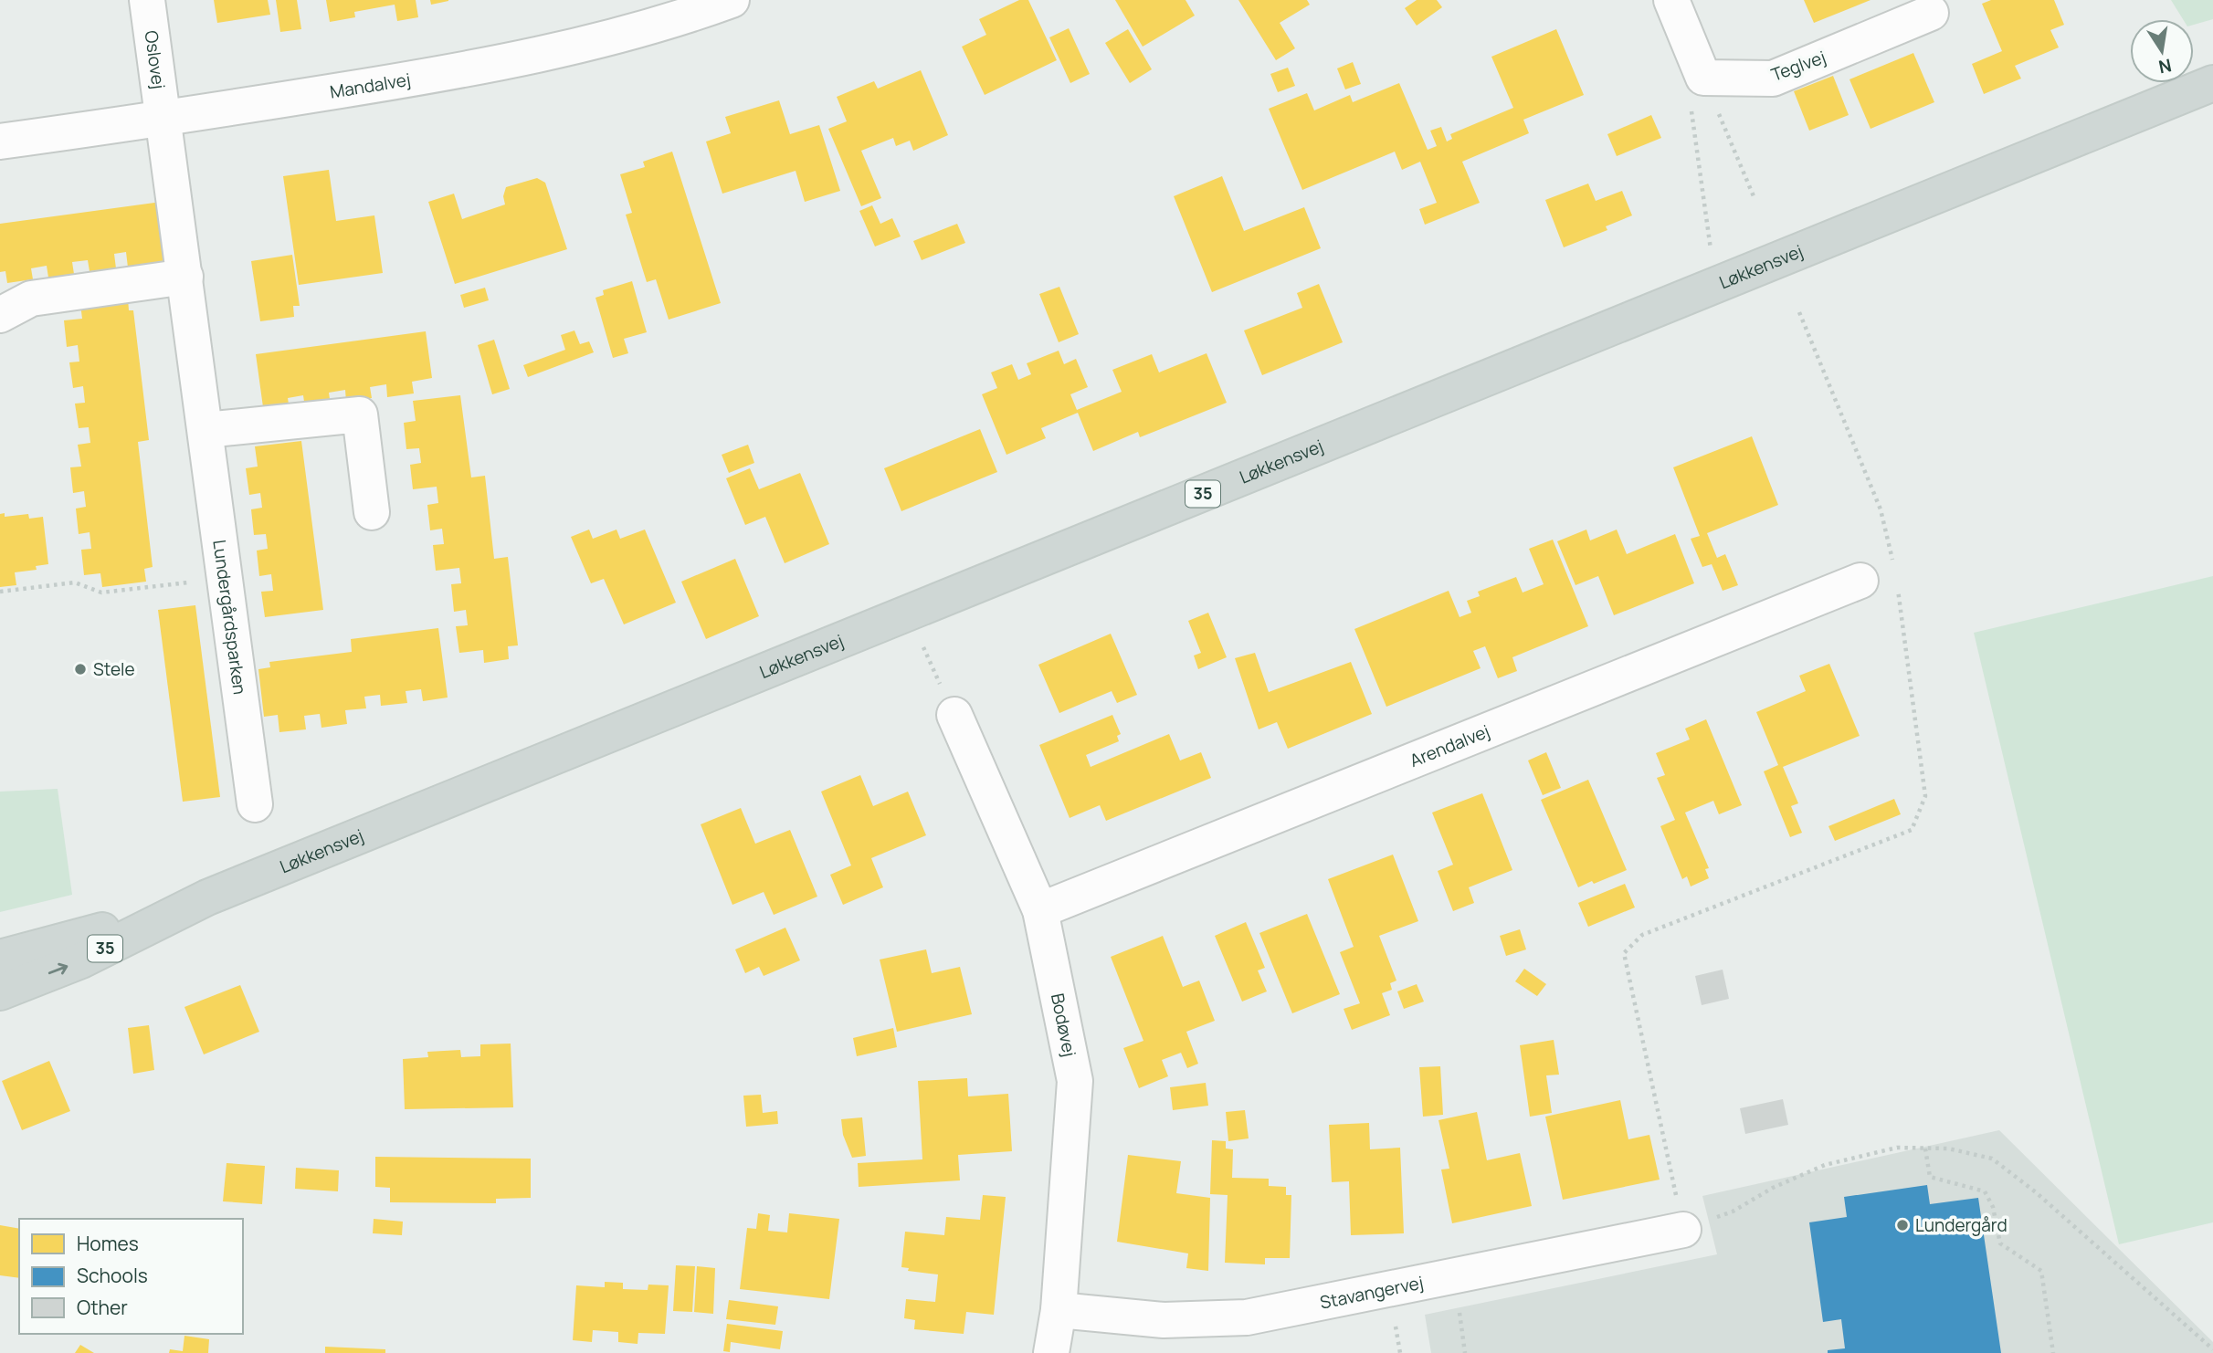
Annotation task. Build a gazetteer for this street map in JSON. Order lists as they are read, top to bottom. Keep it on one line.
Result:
{"streets":{"main road":["Løkkensvej","35"],"street":["Oslovej","Teglvej","Mandalvej","Lundergårdsparken","Arendalvej","Bodøvej","Stavangervej"]},"crossings":[["Oslovej","Mandalvej"],["Oslovej","Lundergårdsparken"],["Mandalvej","Lundergårdsparken"],["Arendalvej","Bodøvej"],["Bodøvej","Stavangervej"]],"places":["Stele","Lundergård"],"legend":["Homes","Schools","Other"],"north":"bottom"}
